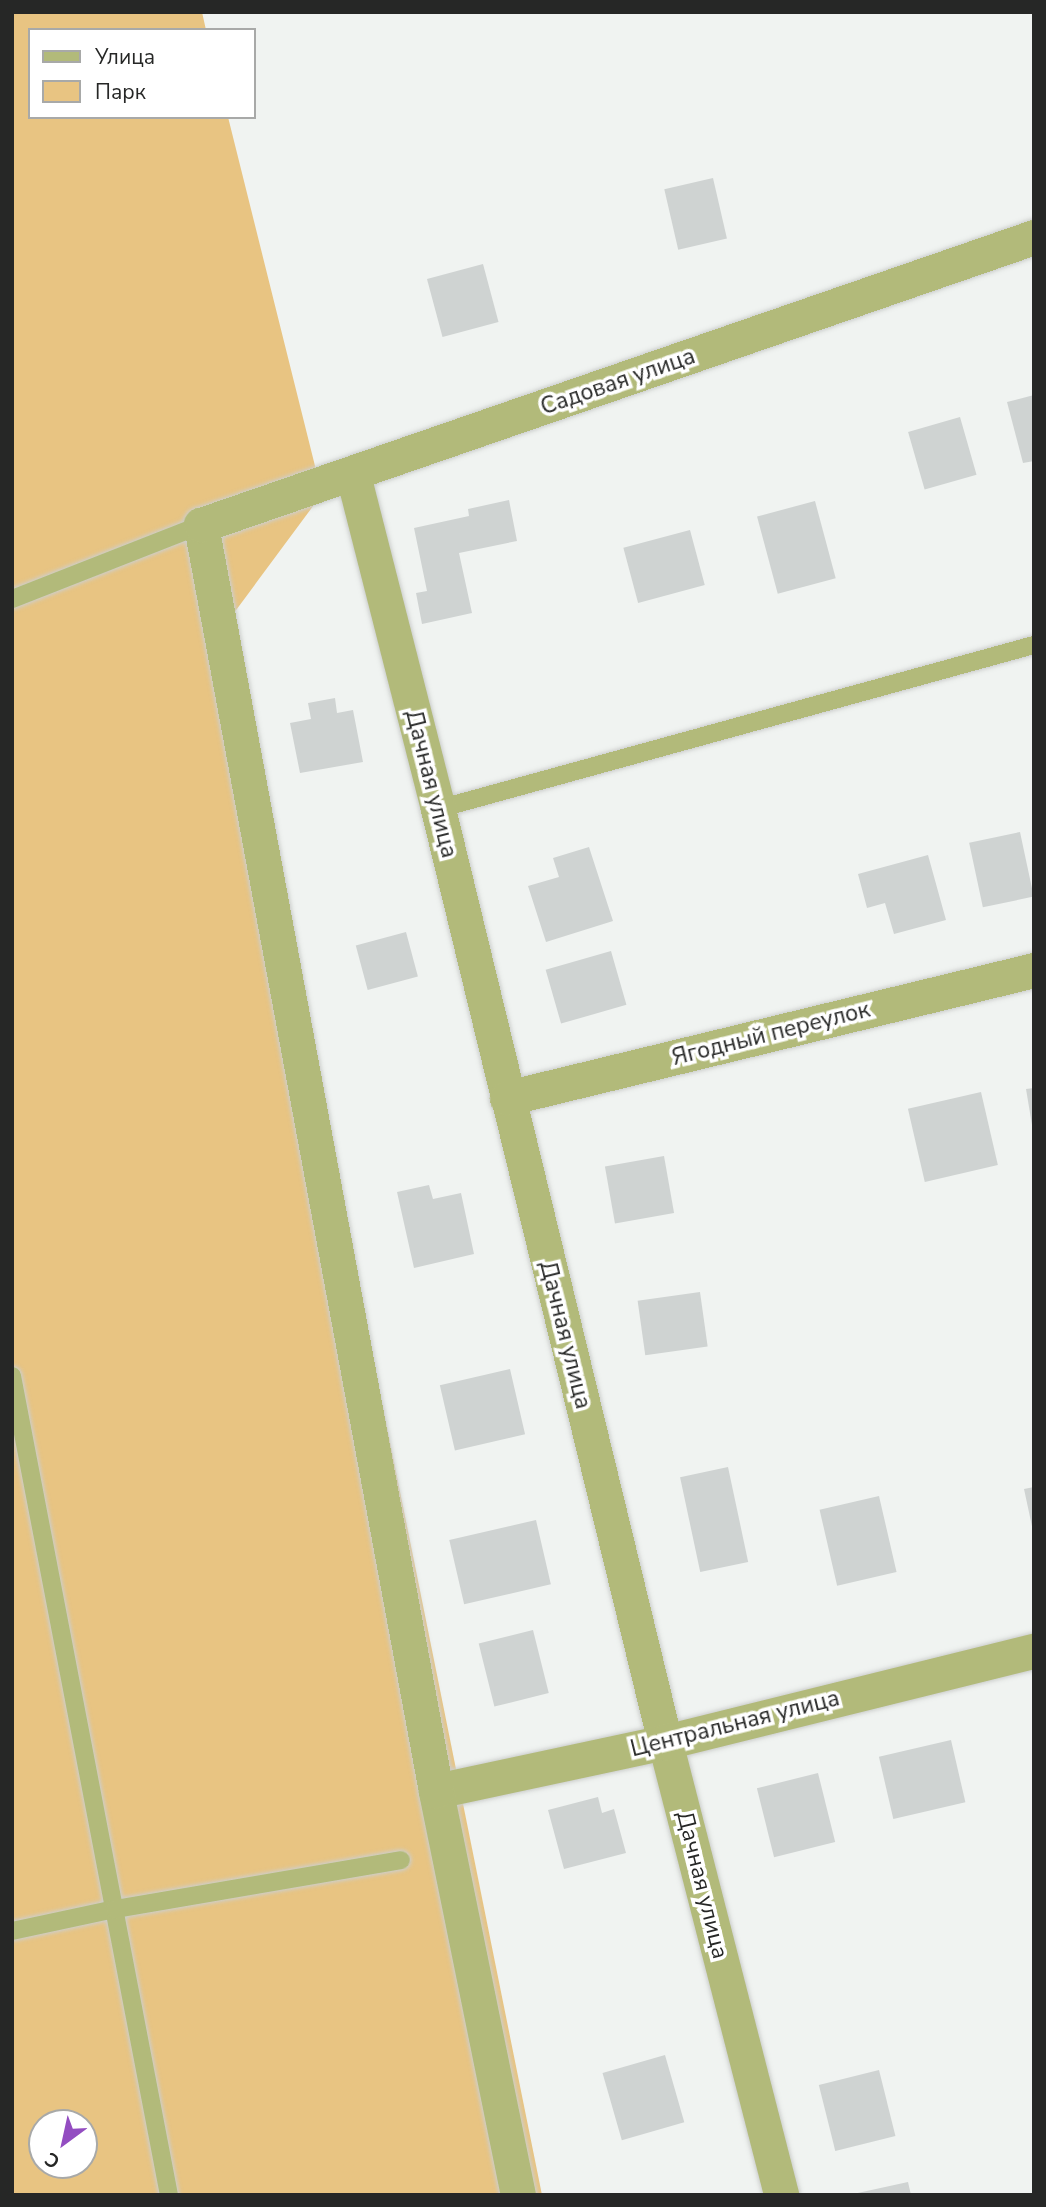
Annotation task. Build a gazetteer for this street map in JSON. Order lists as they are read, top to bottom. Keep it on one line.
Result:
{"streets":{"street":["Садовая улица","Дачная улица","Ягодный переулок","Центральная улица"]},"crossings":[["Садовая улица","Дачная улица"],["Дачная улица","Ягодный переулок"],["Дачная улица","Центральная улица"]],"legend":["Улица","Парк"],"north":"bottom left"}
